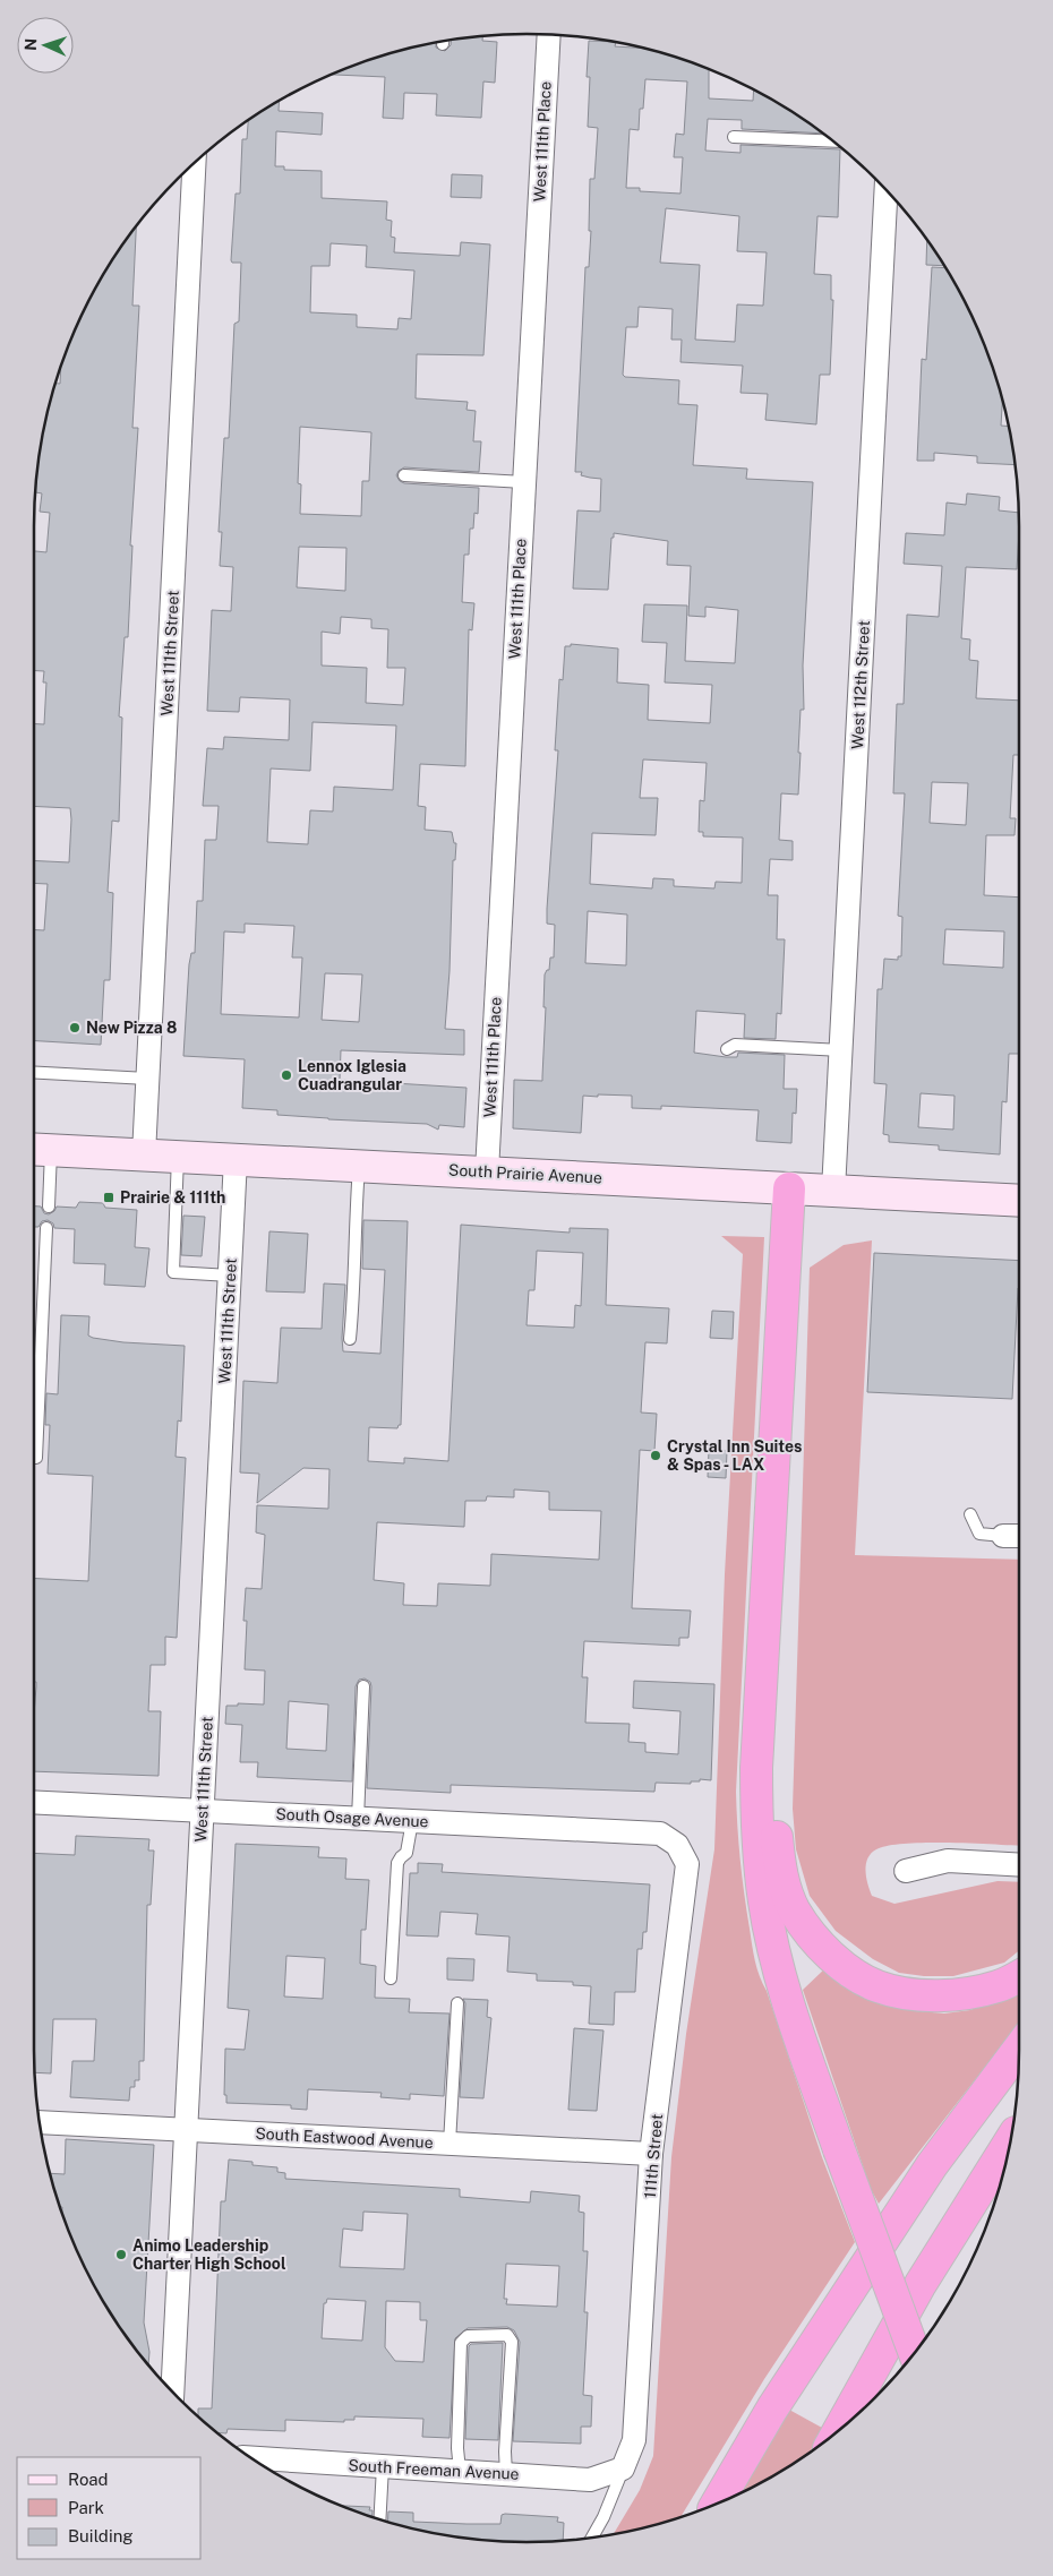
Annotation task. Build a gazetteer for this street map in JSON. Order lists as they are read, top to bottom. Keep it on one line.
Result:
{"streets":{"main road":["South Prairie Avenue"],"street":["West 111th Place","West 111th Street","West 112th Street","South Osage Avenue","South Eastwood Avenue","111th Street","South Freeman Avenue"]},"crossings":[["West 111th Place","South Prairie Avenue"],["West 111th Street","South Prairie Avenue"],["West 111th Street","South Osage Avenue"],["West 111th Street","South Eastwood Avenue"],["West 112th Street","South Prairie Avenue"],["South Osage Avenue","111th Street"],["South Eastwood Avenue","111th Street"],["111th Street","South Freeman Avenue"]],"places":{"other":["New Pizza 8","Lennox Iglesia Cuadrangular","Crystal Inn Suites & Spas - LAX","Animo Leadership Charter High School"],"transit":["Prairie & 111th"]},"legend":["Road","Park","Building"],"north":"left"}
